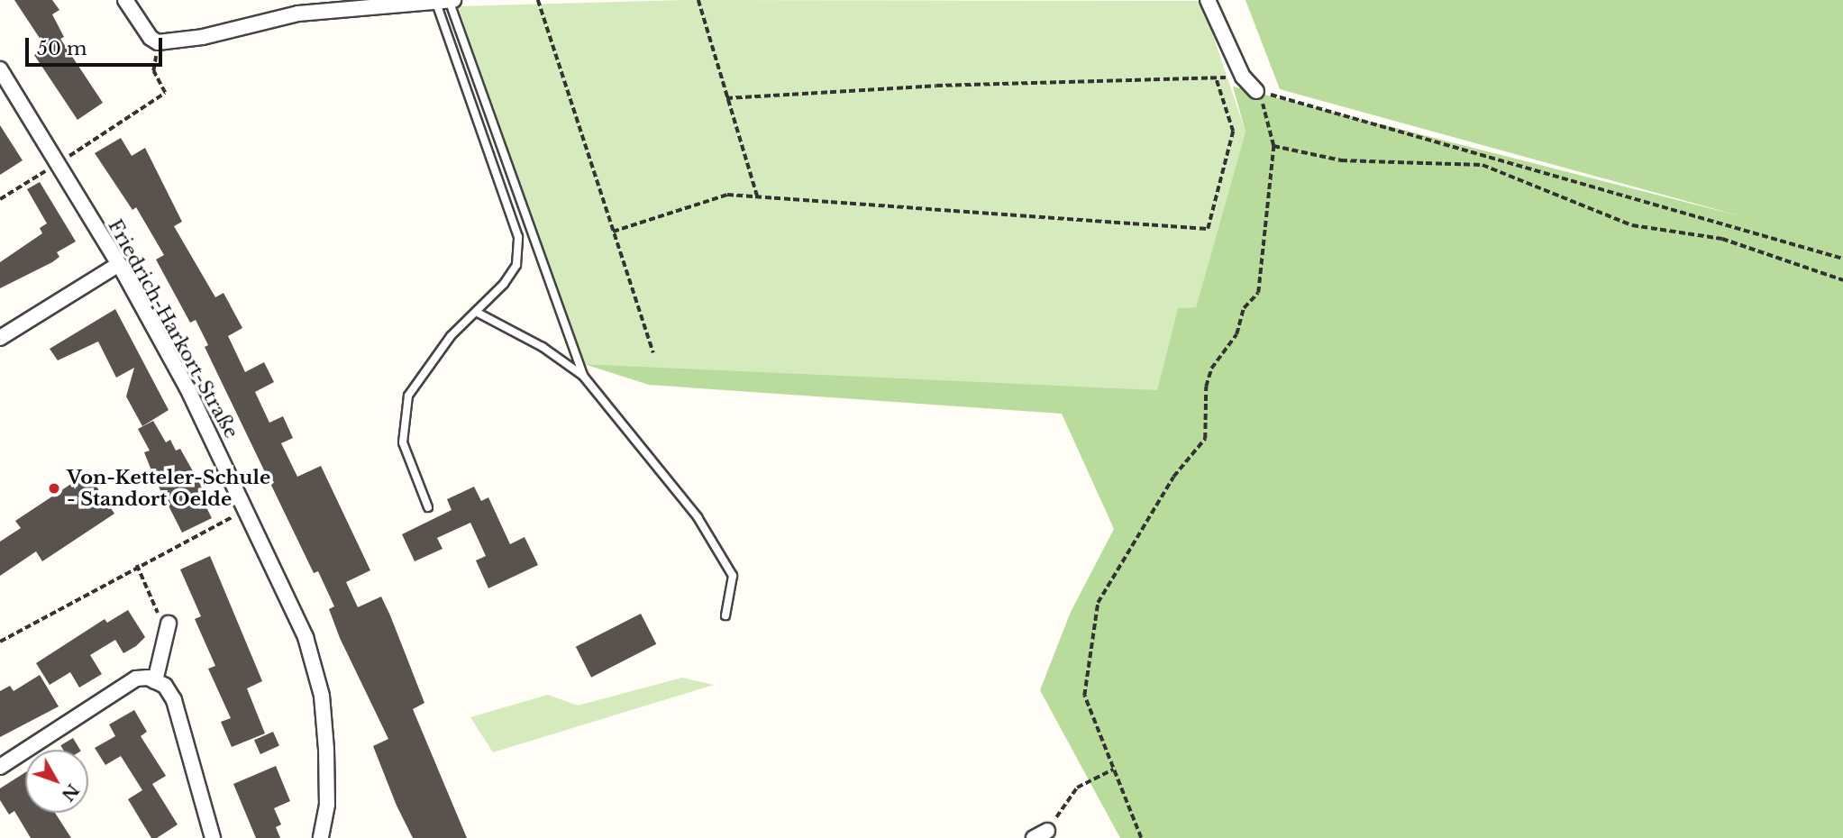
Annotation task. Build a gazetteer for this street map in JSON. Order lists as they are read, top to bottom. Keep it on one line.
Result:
{"streets":{"street":["Friedrich-Harkort-Straße"]},"places":["Von-Ketteler-Schule - Standort Oelde"],"scale_bar":"50 m","north":"bottom right"}
